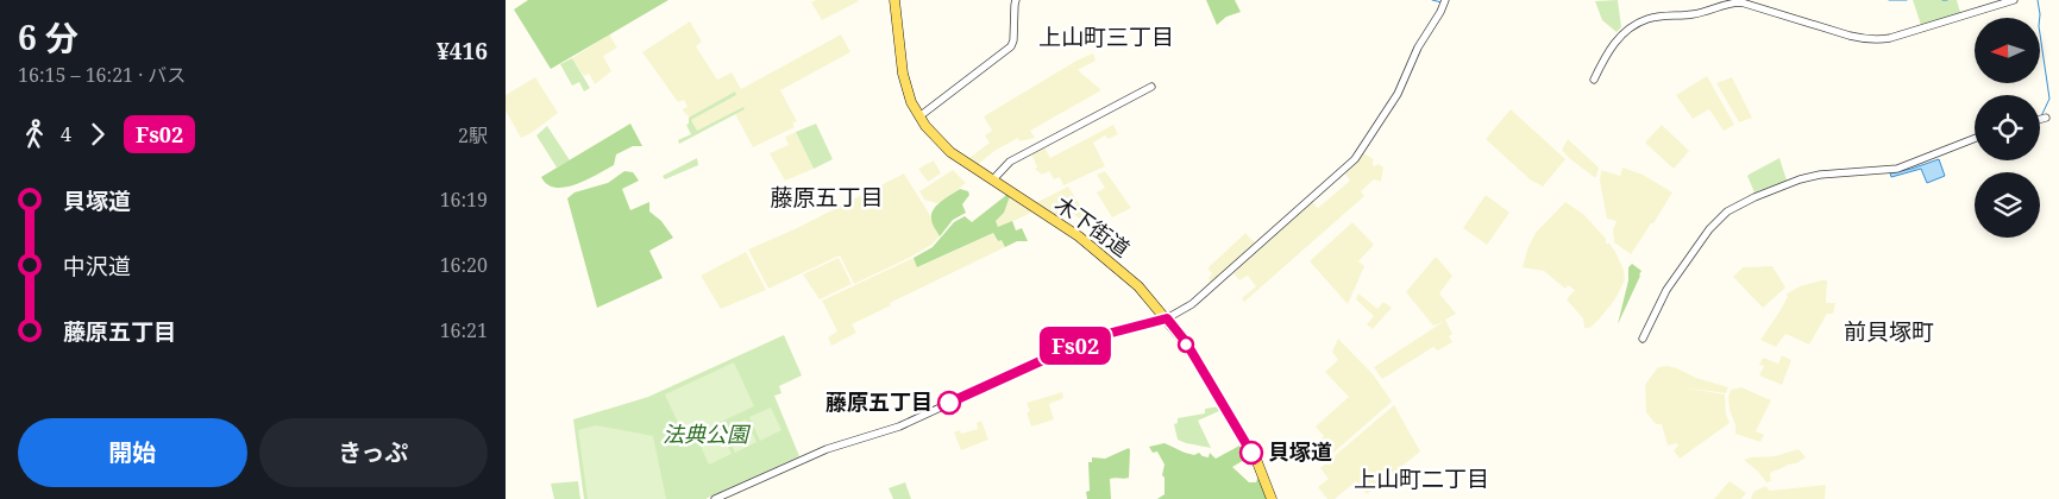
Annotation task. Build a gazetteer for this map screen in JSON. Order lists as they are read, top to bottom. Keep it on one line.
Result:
{"streets":{"main road":["木下街道"]},"districts":["上山町三丁目","藤原五丁目","前貝塚町","上山町二丁目"],"parks":["法典公園"],"places":["藤原五丁目","貝塚道"],"lines":["bus line Fs02"],"north":"left","page":{"heading":["6 分","16:15 – 16:21 · バス","¥416"],"on_map":"Fs02","legs":["4","Fs02","2駅"],"list":[{"name":"貝塚道","value":"16:19"},{"name":"中沢道","value":"16:20"},{"name":"藤原五丁目","value":"16:21"}],"buttons":["開始","きっぷ"]}}
